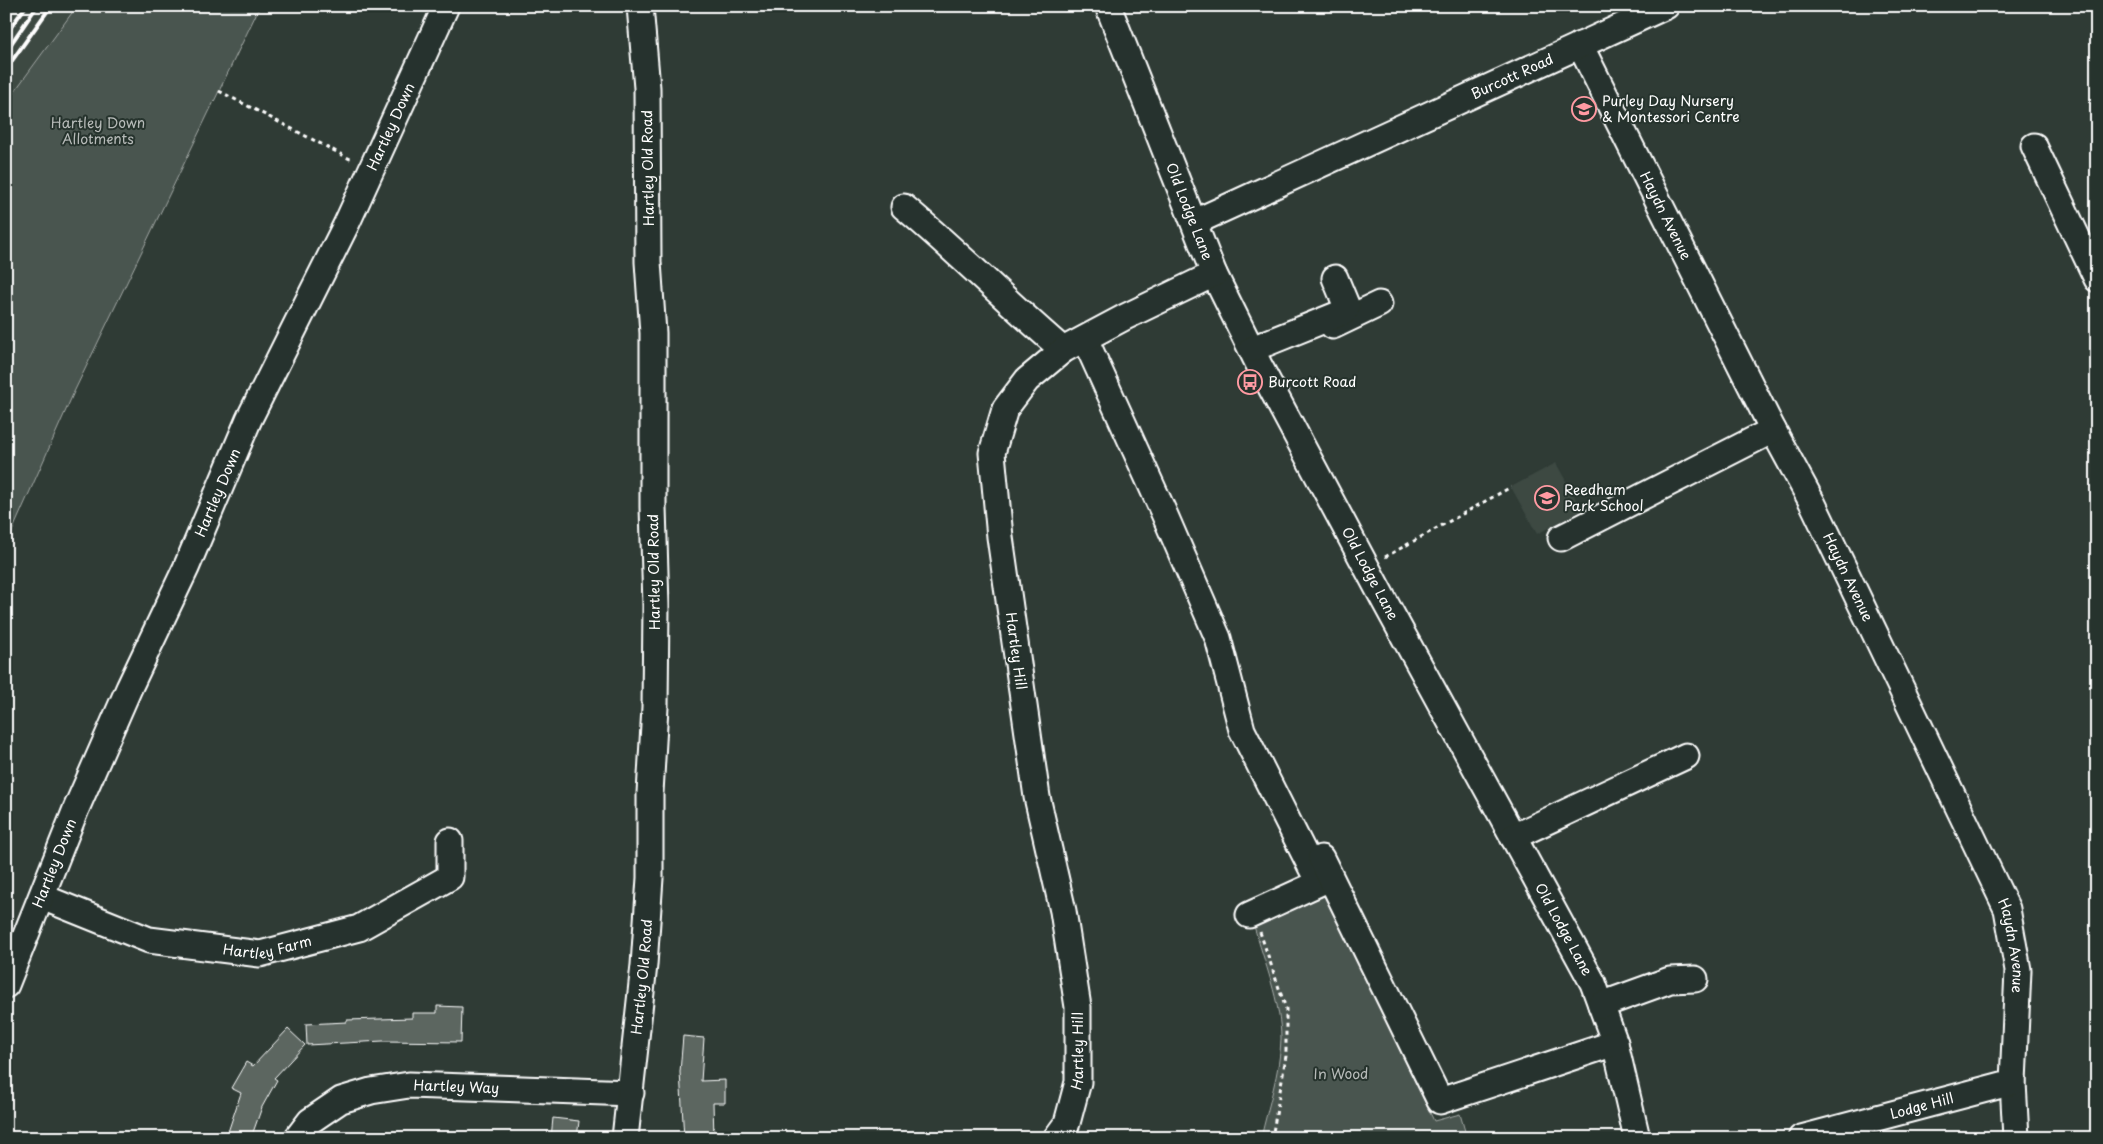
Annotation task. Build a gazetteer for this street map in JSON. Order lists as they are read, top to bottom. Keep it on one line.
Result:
{"streets":{"street":["Burcott Road","Hartley Down","Hartley Old Road","Old Lodge Lane","Haydn Avenue","Hartley Hill","Hartley Farm","Hartley Way","Lodge Hill"]},"crossings":[["Burcott Road","Old Lodge Lane"],["Burcott Road","Haydn Avenue"],["Hartley Down","Hartley Farm"],["Hartley Old Road","Hartley Way"],["Old Lodge Lane","Hartley Hill"],["Haydn Avenue","Lodge Hill"]],"parks":["Hartley Down Allotments","In Wood"],"places":{"school or university":["Purley Day Nursery & Montessori Centre","Reedham Park School"],"bus stop":["Burcott Road"]}}
